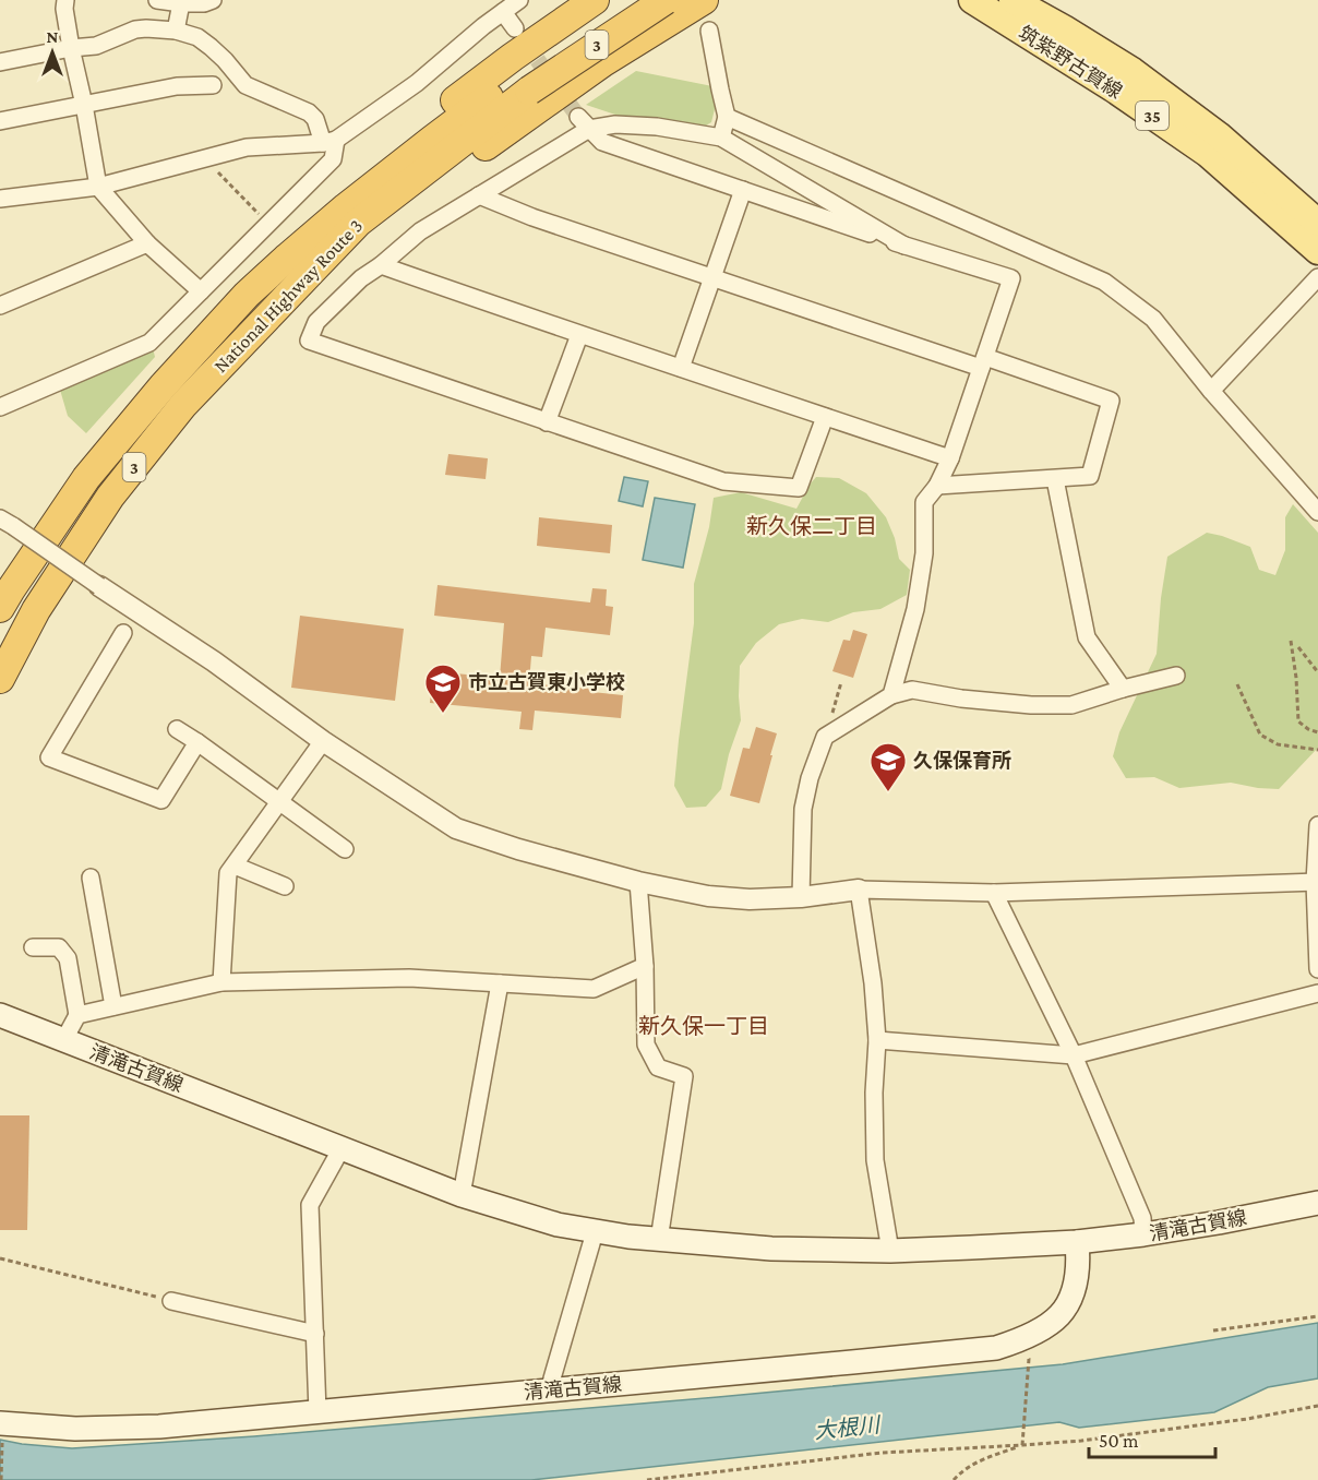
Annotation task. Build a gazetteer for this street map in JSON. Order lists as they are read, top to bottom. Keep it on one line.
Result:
{"streets":{"highway":["3","National Highway Route 3"],"main road":["筑紫野古賀線","35","清滝古賀線"]},"districts":["新久保二丁目","新久保一丁目"],"water":["大根川"],"places":{"school or university":["市立古賀東小学校","久保保育所"]},"scale_bar":"50 m","north":"top"}
